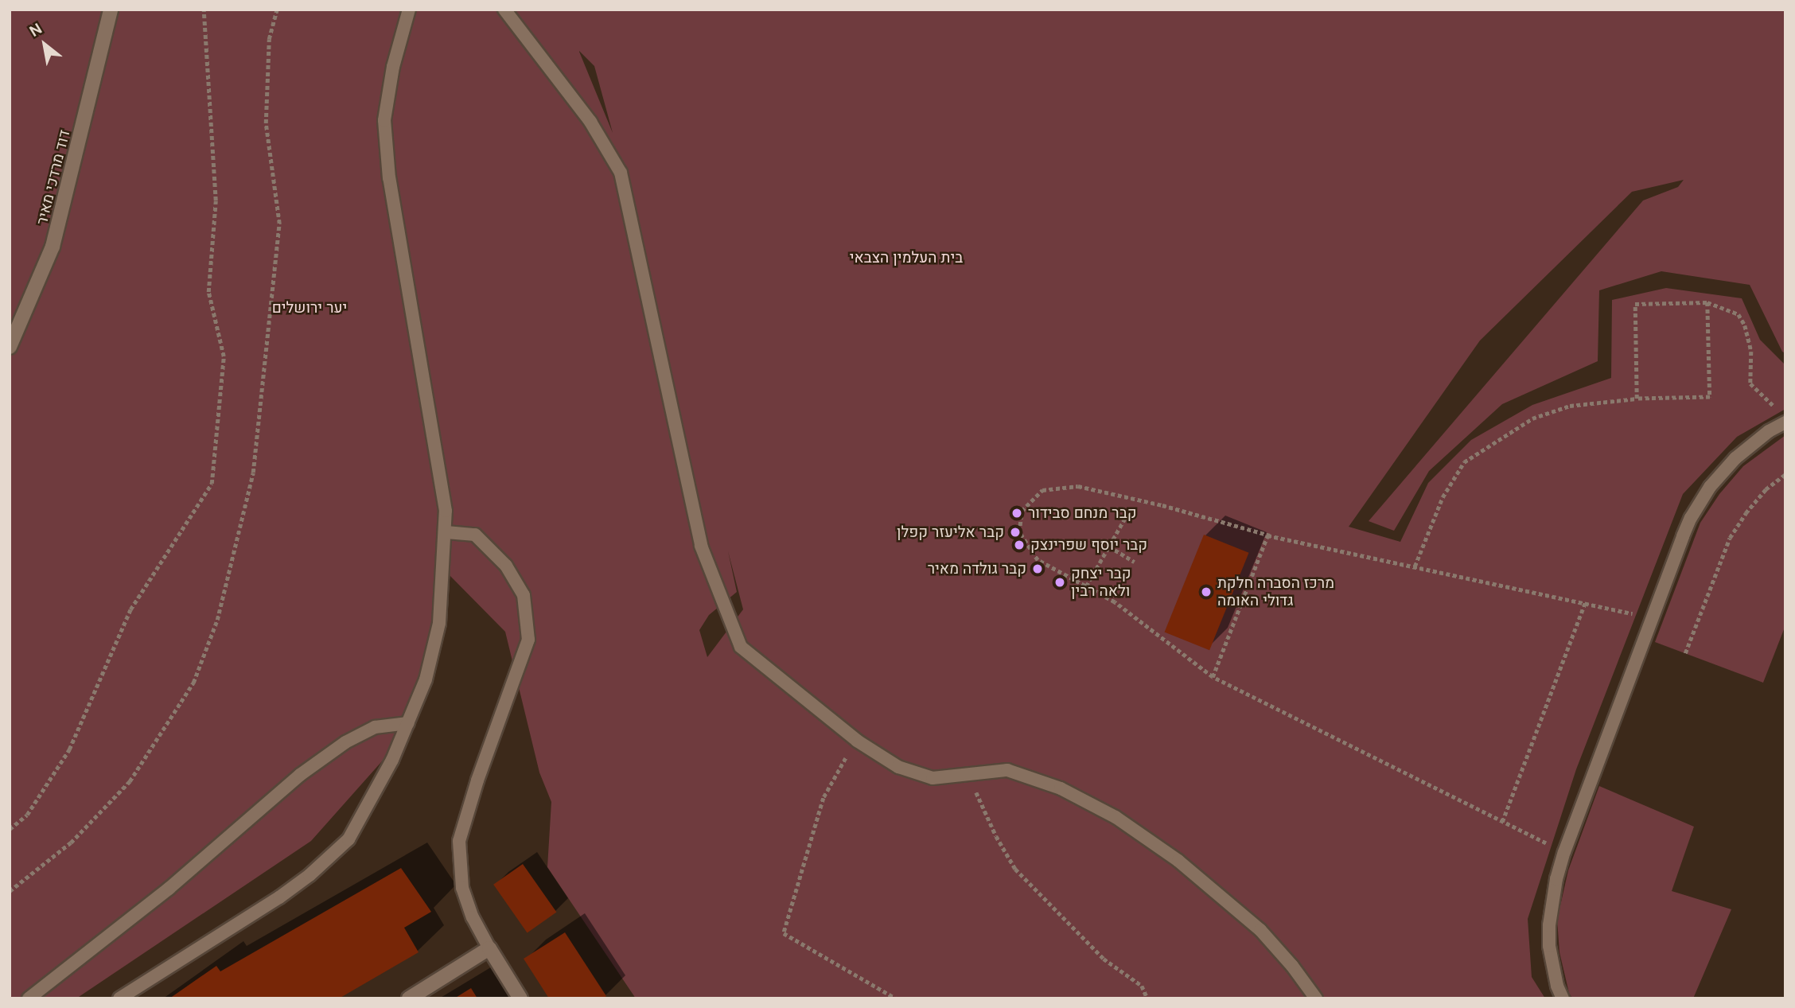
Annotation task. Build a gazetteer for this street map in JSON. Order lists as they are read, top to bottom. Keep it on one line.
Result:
{"streets":{"street":["דוד מרדכי מאיר"]},"parks":["בית העלמין הצבאי","יער ירושלים"],"places":["קבר מנחם סבידור","קבר אליעזר קפלן","קבר יוסף שפרינצק","קבר גולדה מאיר","קבר יצחק ולאה רבין","מרכז הסברה חלקת גדולי האומה"],"north":"top left"}
